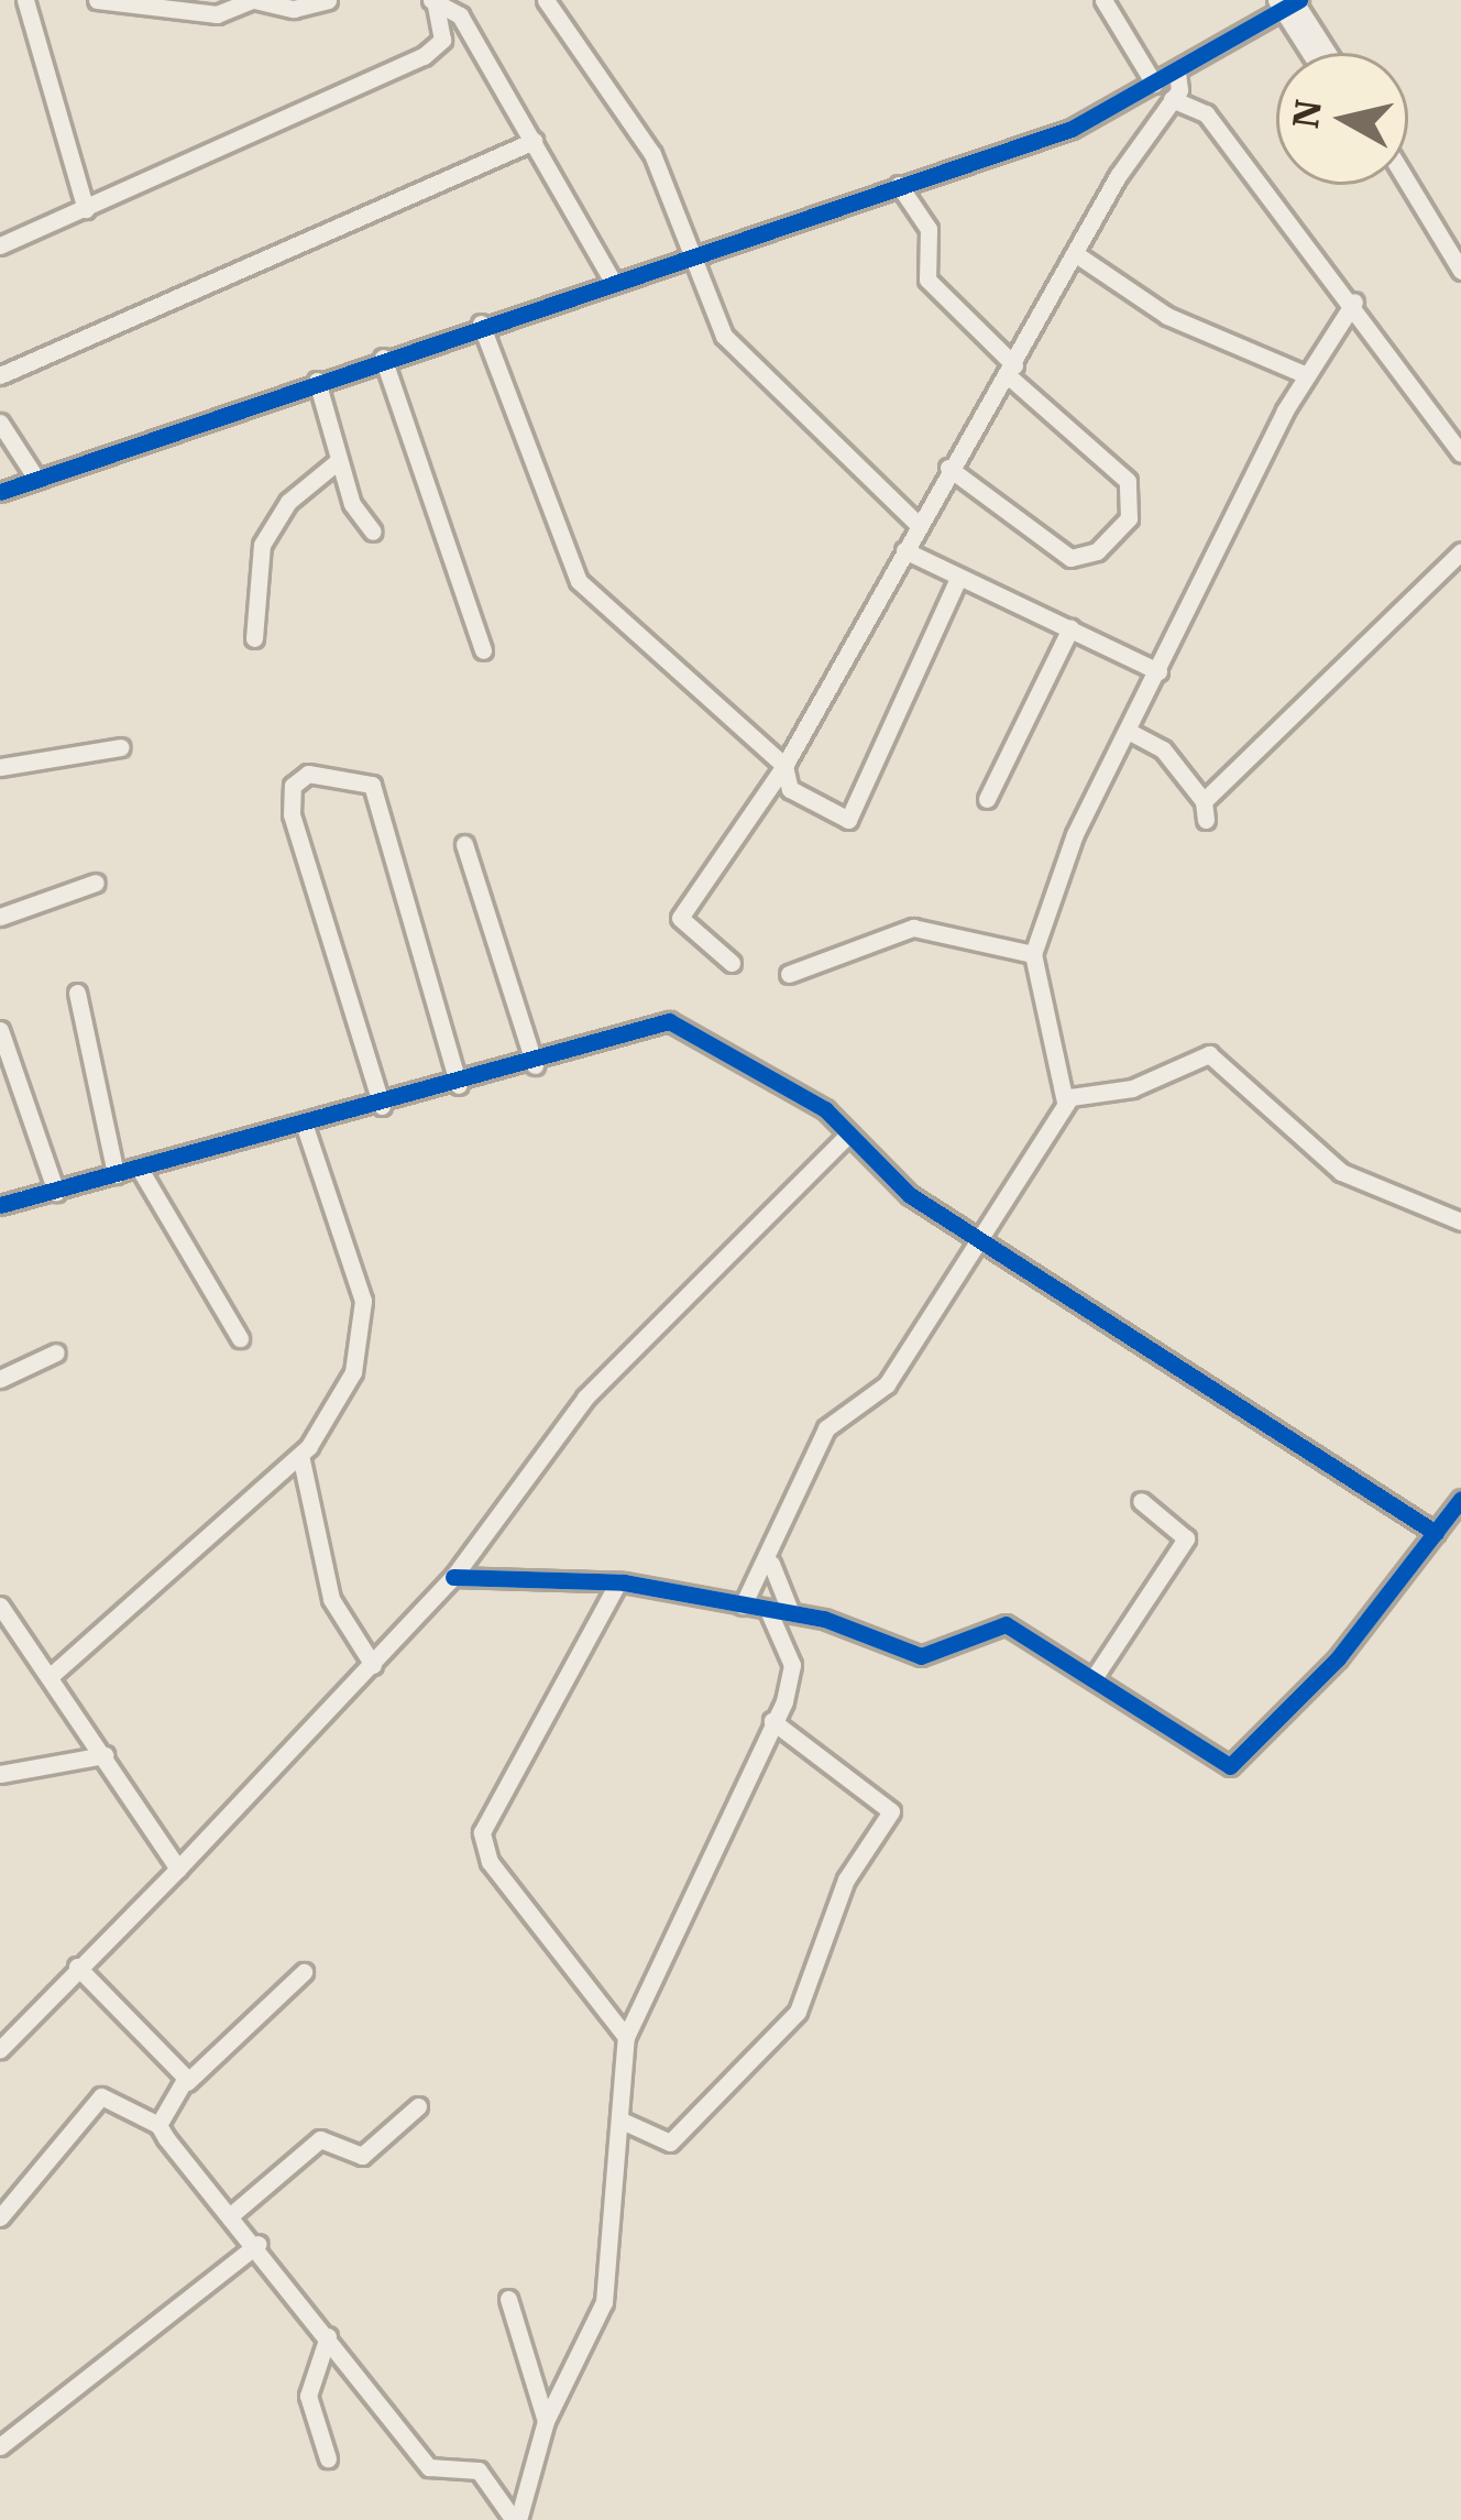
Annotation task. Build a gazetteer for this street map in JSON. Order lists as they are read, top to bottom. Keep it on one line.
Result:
{"north":"left"}
